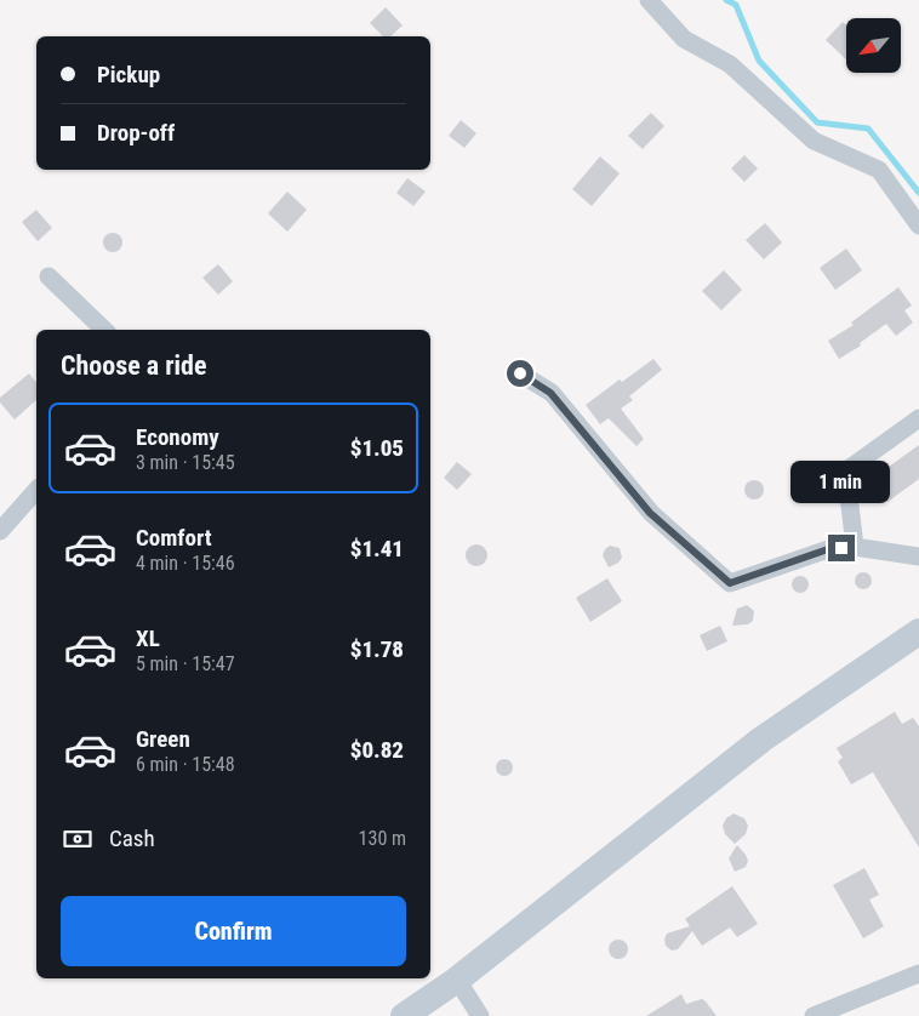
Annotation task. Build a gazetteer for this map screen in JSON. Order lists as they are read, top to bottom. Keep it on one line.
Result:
{"north":"bottom left","page":{"banner":["Pickup","Drop-off"],"heading":"Choose a ride","list":[{"name":"Economy","note":"3 min · 15:45","value":"$1.05"},{"name":"Comfort","note":"4 min · 15:46","value":"$1.41"},{"name":"XL","note":"5 min · 15:47","value":"$1.78"},{"name":"Green","note":"6 min · 15:48","value":"$0.82"}],"bubble":"1 min","pay":["Cash","130 m"],"buttons":"Confirm"}}
